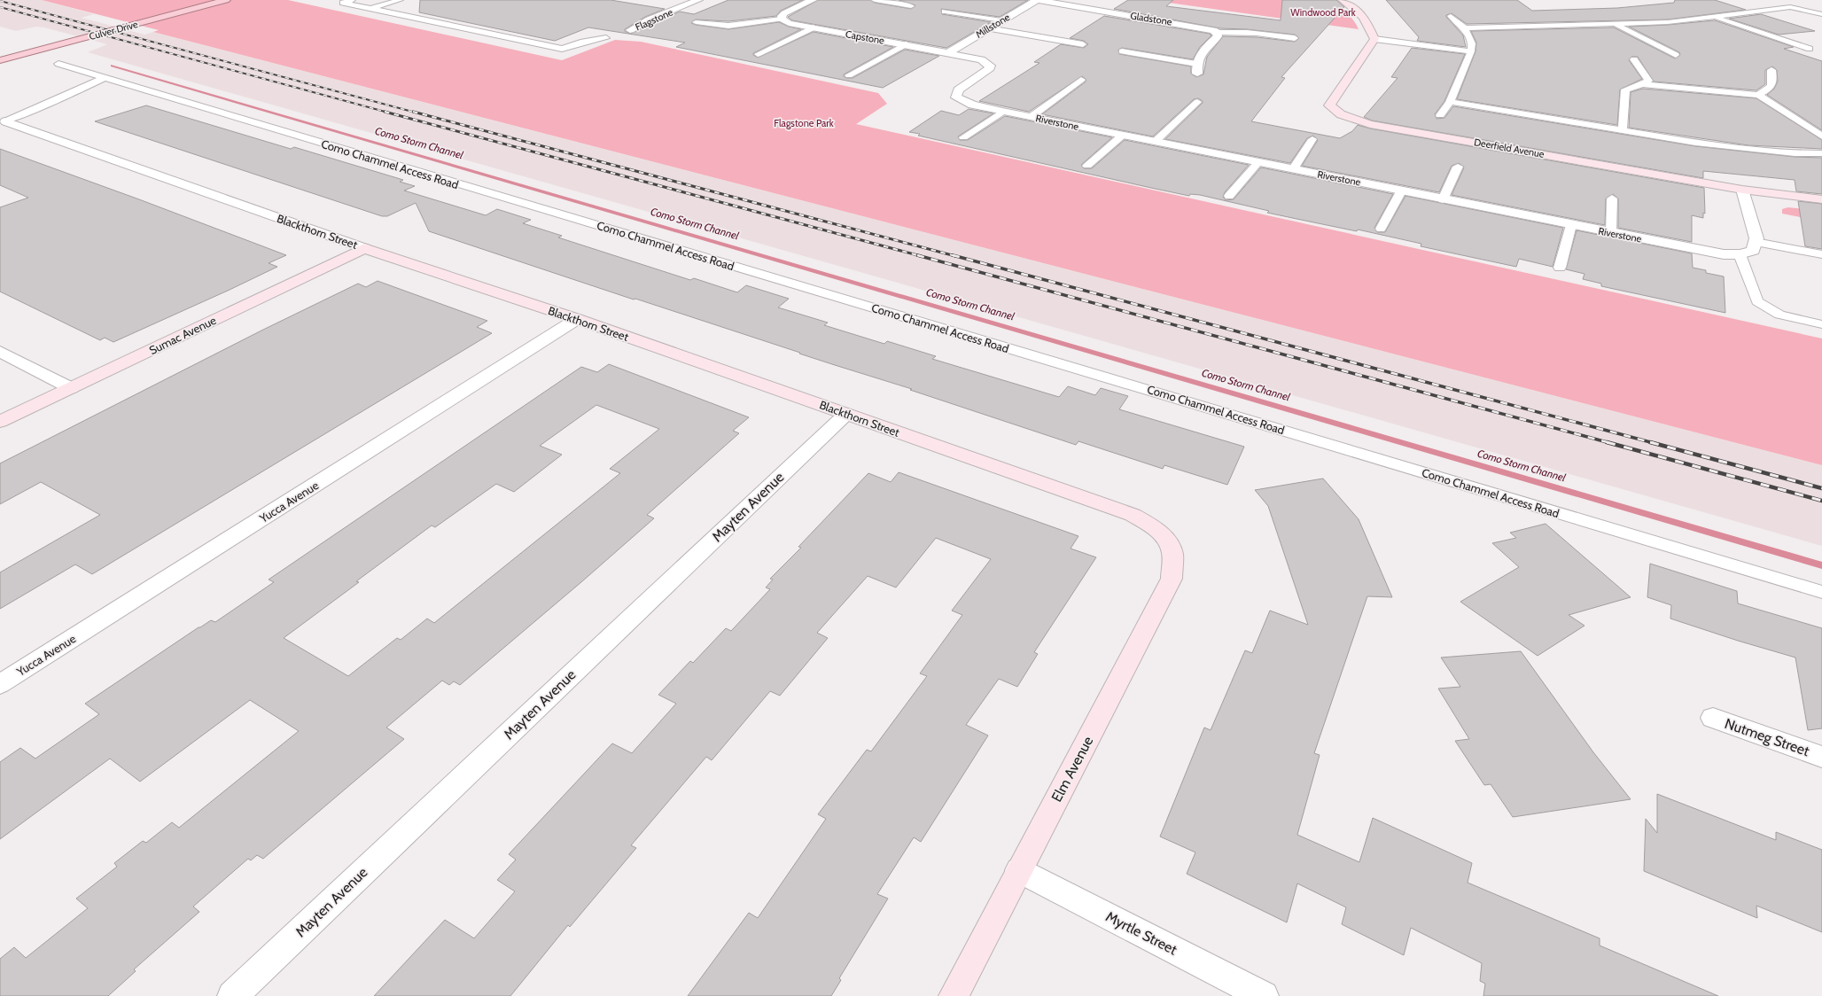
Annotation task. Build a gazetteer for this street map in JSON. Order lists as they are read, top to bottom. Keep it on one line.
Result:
{"streets":{"main road":["Culver Drive"],"street":["Gladstone","Flagstone","Millstone","Capstone","Riverstone","Deerfield Avenue","Blackthorn Street","Sumac Avenue","Yucca Avenue","Mayten Avenue","Nutmeg Street","Elm Avenue","Myrtle Street"],"lane":["Como Chammel Access Road"]},"crossings":[["Gladstone","Millstone"],["Millstone","Capstone"],["Millstone","Riverstone"],["Capstone","Riverstone"],["Blackthorn Street","Sumac Avenue"],["Blackthorn Street","Yucca Avenue"],["Blackthorn Street","Mayten Avenue"],["Blackthorn Street","Elm Avenue"],["Elm Avenue","Myrtle Street"]],"water":["Como Storm Channel"],"parks":["Windwood Park","Flagstone Park"]}
